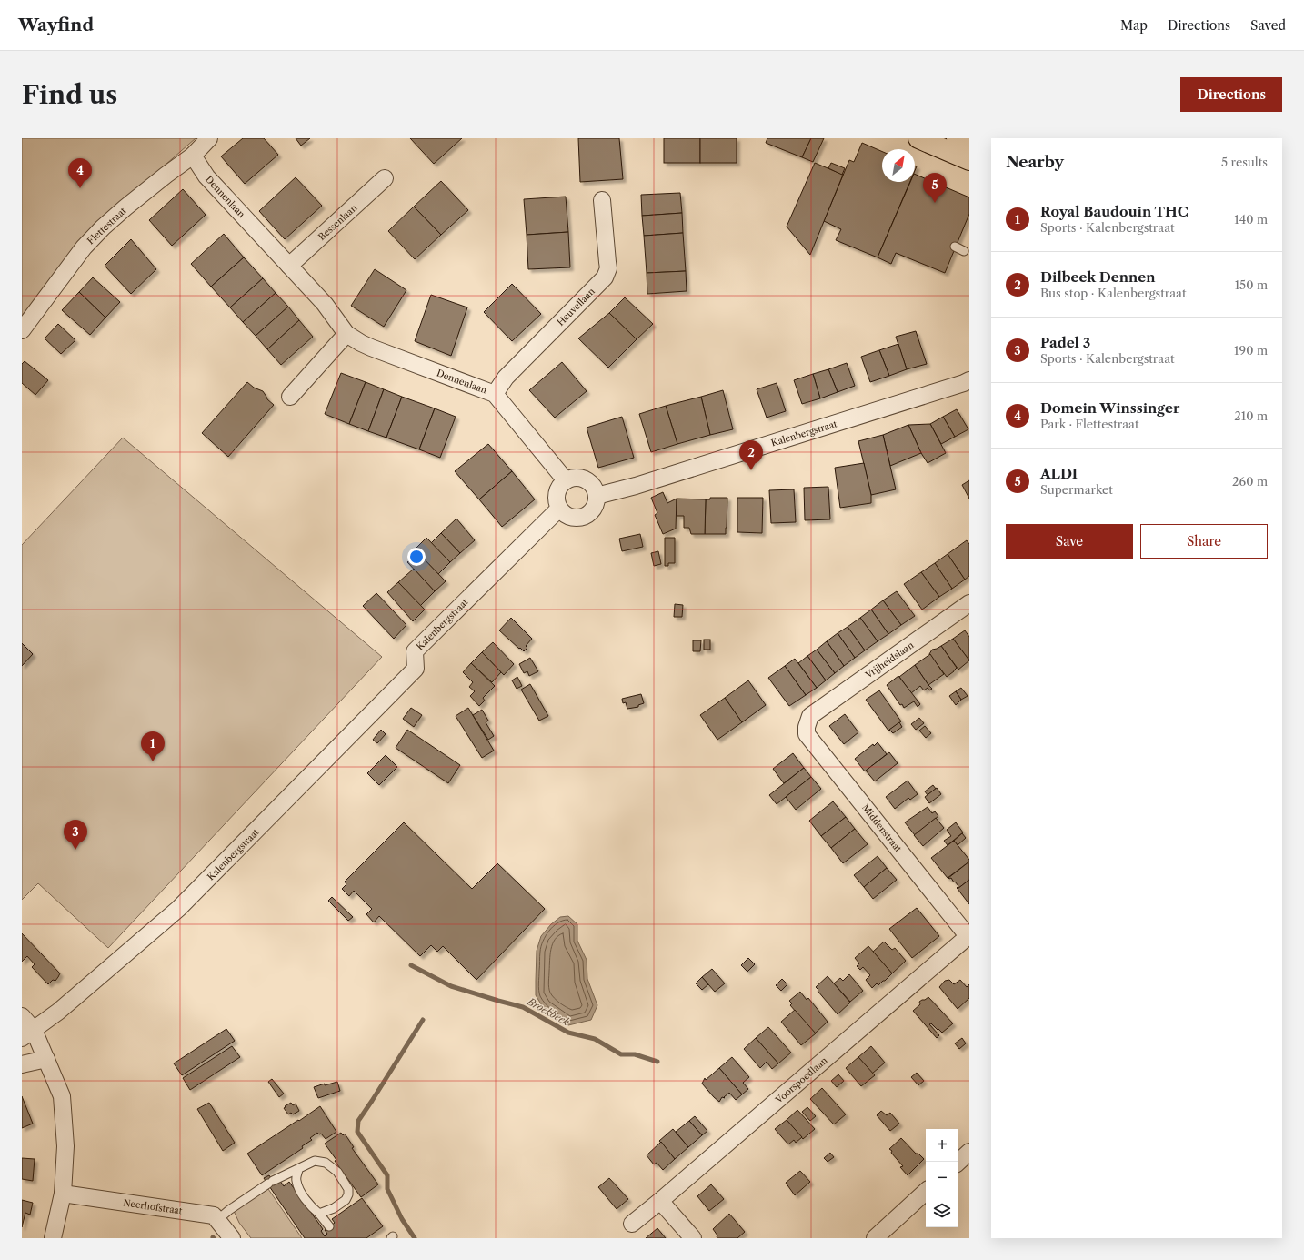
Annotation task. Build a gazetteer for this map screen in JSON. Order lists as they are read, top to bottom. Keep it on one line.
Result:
{"streets":{"street":["Dennenlaan","Bessenlaan","Flettestraat","Heuvellaan","Kalenbergstraat","Vrijheidslaan","Middenstraat","Voorspoedlaan","Neerhofstraat"]},"crossings":[["Dennenlaan","Bessenlaan"],["Dennenlaan","Flettestraat"],["Dennenlaan","Heuvellaan"],["Dennenlaan","Kalenbergstraat"],["Vrijheidslaan","Middenstraat"],["Middenstraat","Voorspoedlaan"]],"water":["Broekbeek"],"north":"top right","page":{"header":"Wayfind","nav":["Map","Directions","Saved"],"buttons":["Directions",["Save","Share"]],"title":"Find us","heading":["Nearby","5 results"],"pins":["4","5","2","1","3"],"list":[{"mark":"1","name":"Royal Baudouin THC","note":"Sports · Kalenbergstraat","value":"140 m"},{"mark":"2","name":"Dilbeek Dennen","note":"Bus stop · Kalenbergstraat","value":"150 m"},{"mark":"3","name":"Padel 3","note":"Sports · Kalenbergstraat","value":"190 m"},{"mark":"4","name":"Domein Winssinger","note":"Park · Flettestraat","value":"210 m"},{"mark":"5","name":"ALDI","note":"Supermarket","value":"260 m"}],"map_buttons":["+","−"]}}
